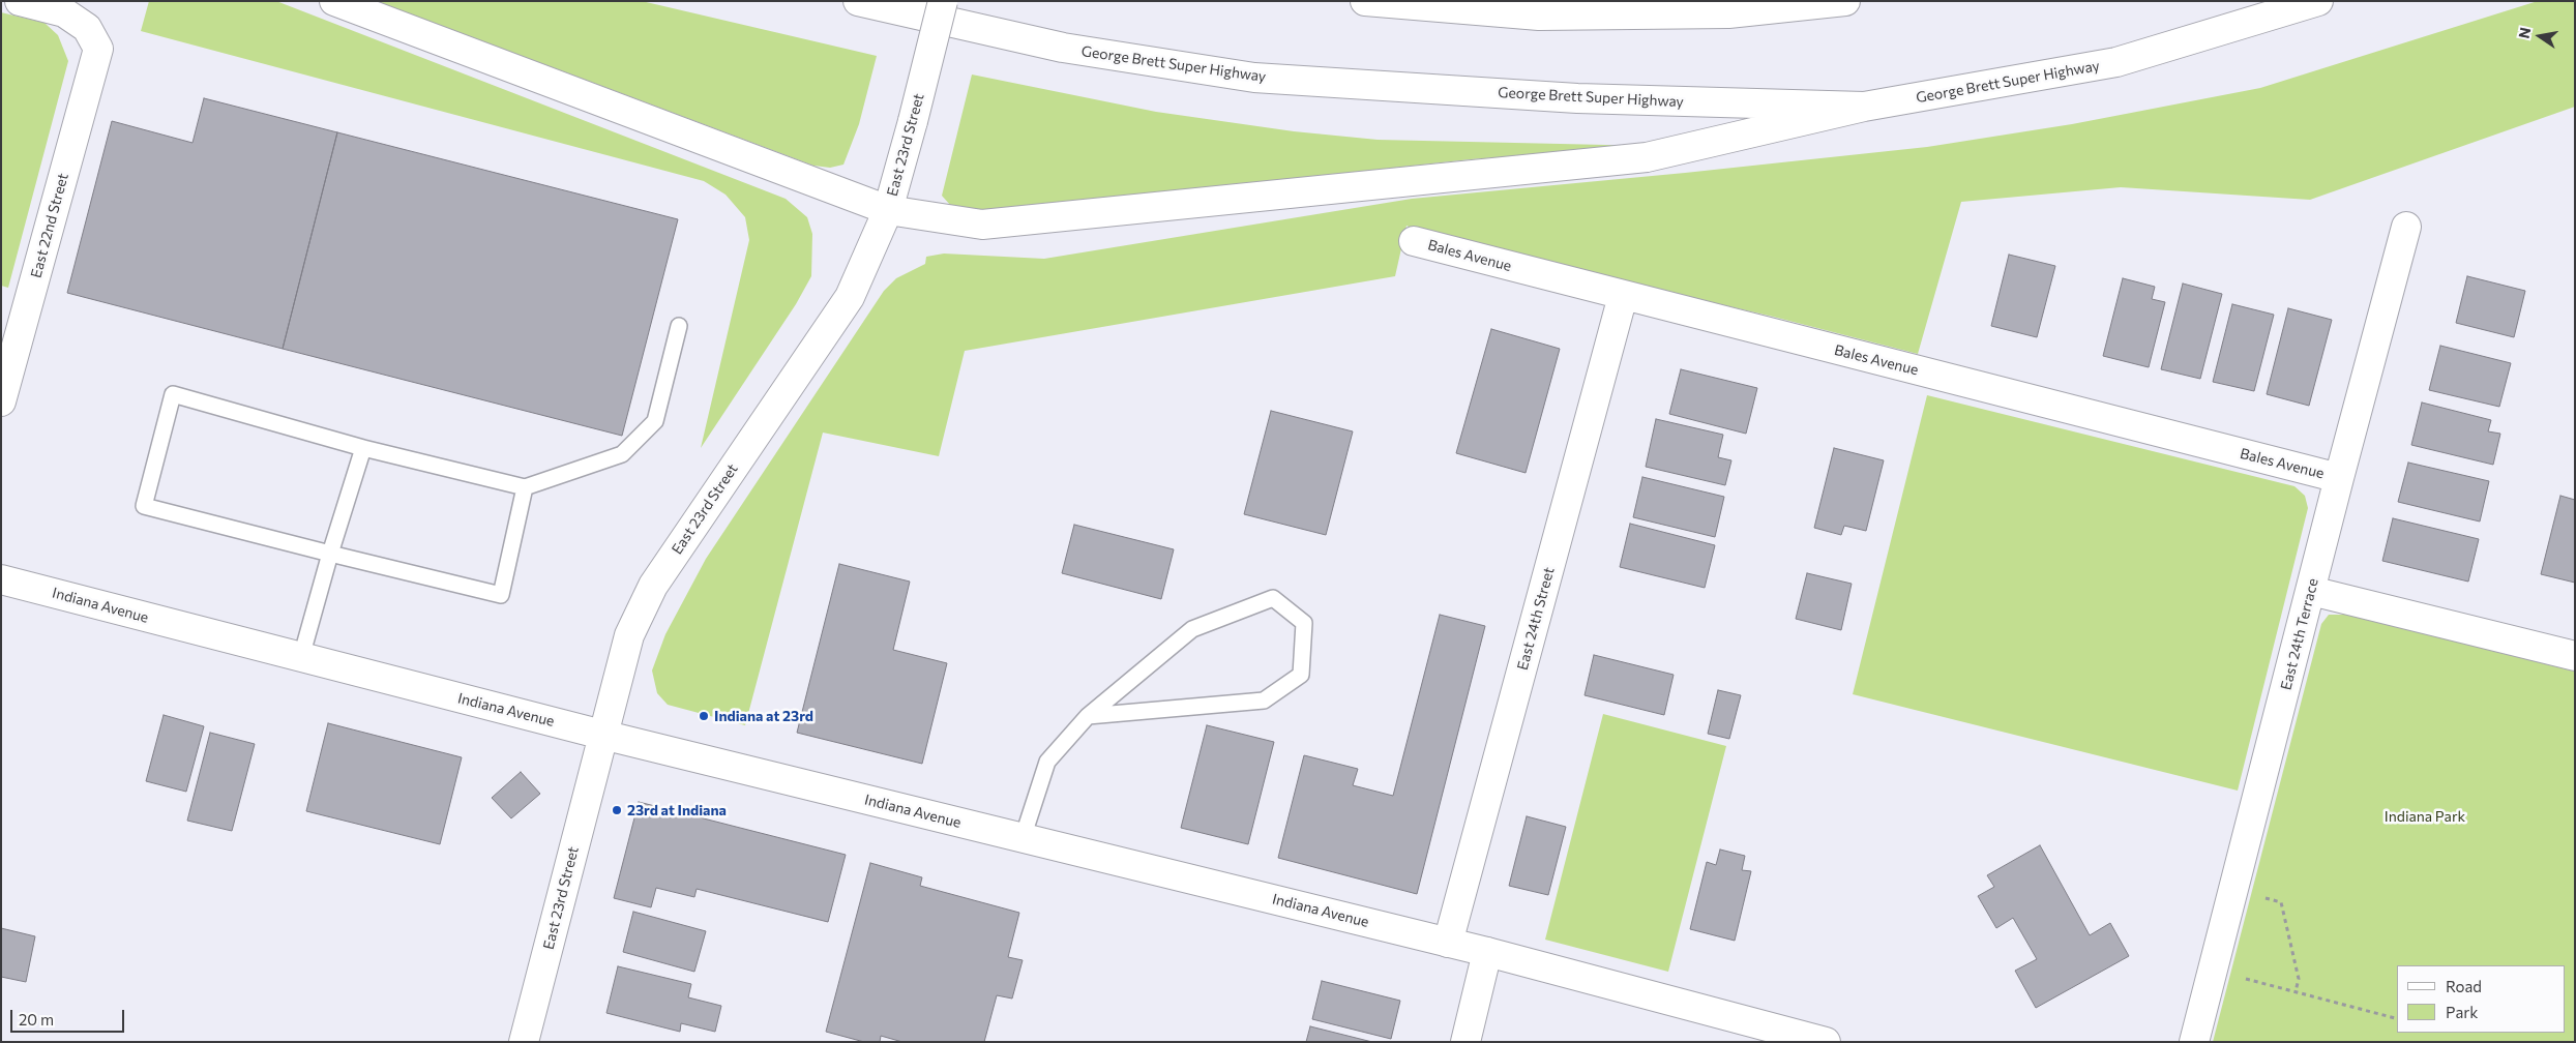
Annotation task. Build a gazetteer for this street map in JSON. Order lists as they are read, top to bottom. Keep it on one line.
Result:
{"streets":{"main road":["George Brett Super Highway","East 23rd Street","East 22nd Street","Bales Avenue","Indiana Avenue","East 24th Street","East 24th Terrace"]},"crossings":[["East 23rd Street","Indiana Avenue"],["Bales Avenue","East 24th Street"],["Bales Avenue","East 24th Terrace"],["Indiana Avenue","East 24th Street"]],"parks":["Indiana Park"],"places":["Indiana at 23rd","23rd at Indiana"],"legend":["Road","Park"],"scale_bar":"20 m","north":"left"}
